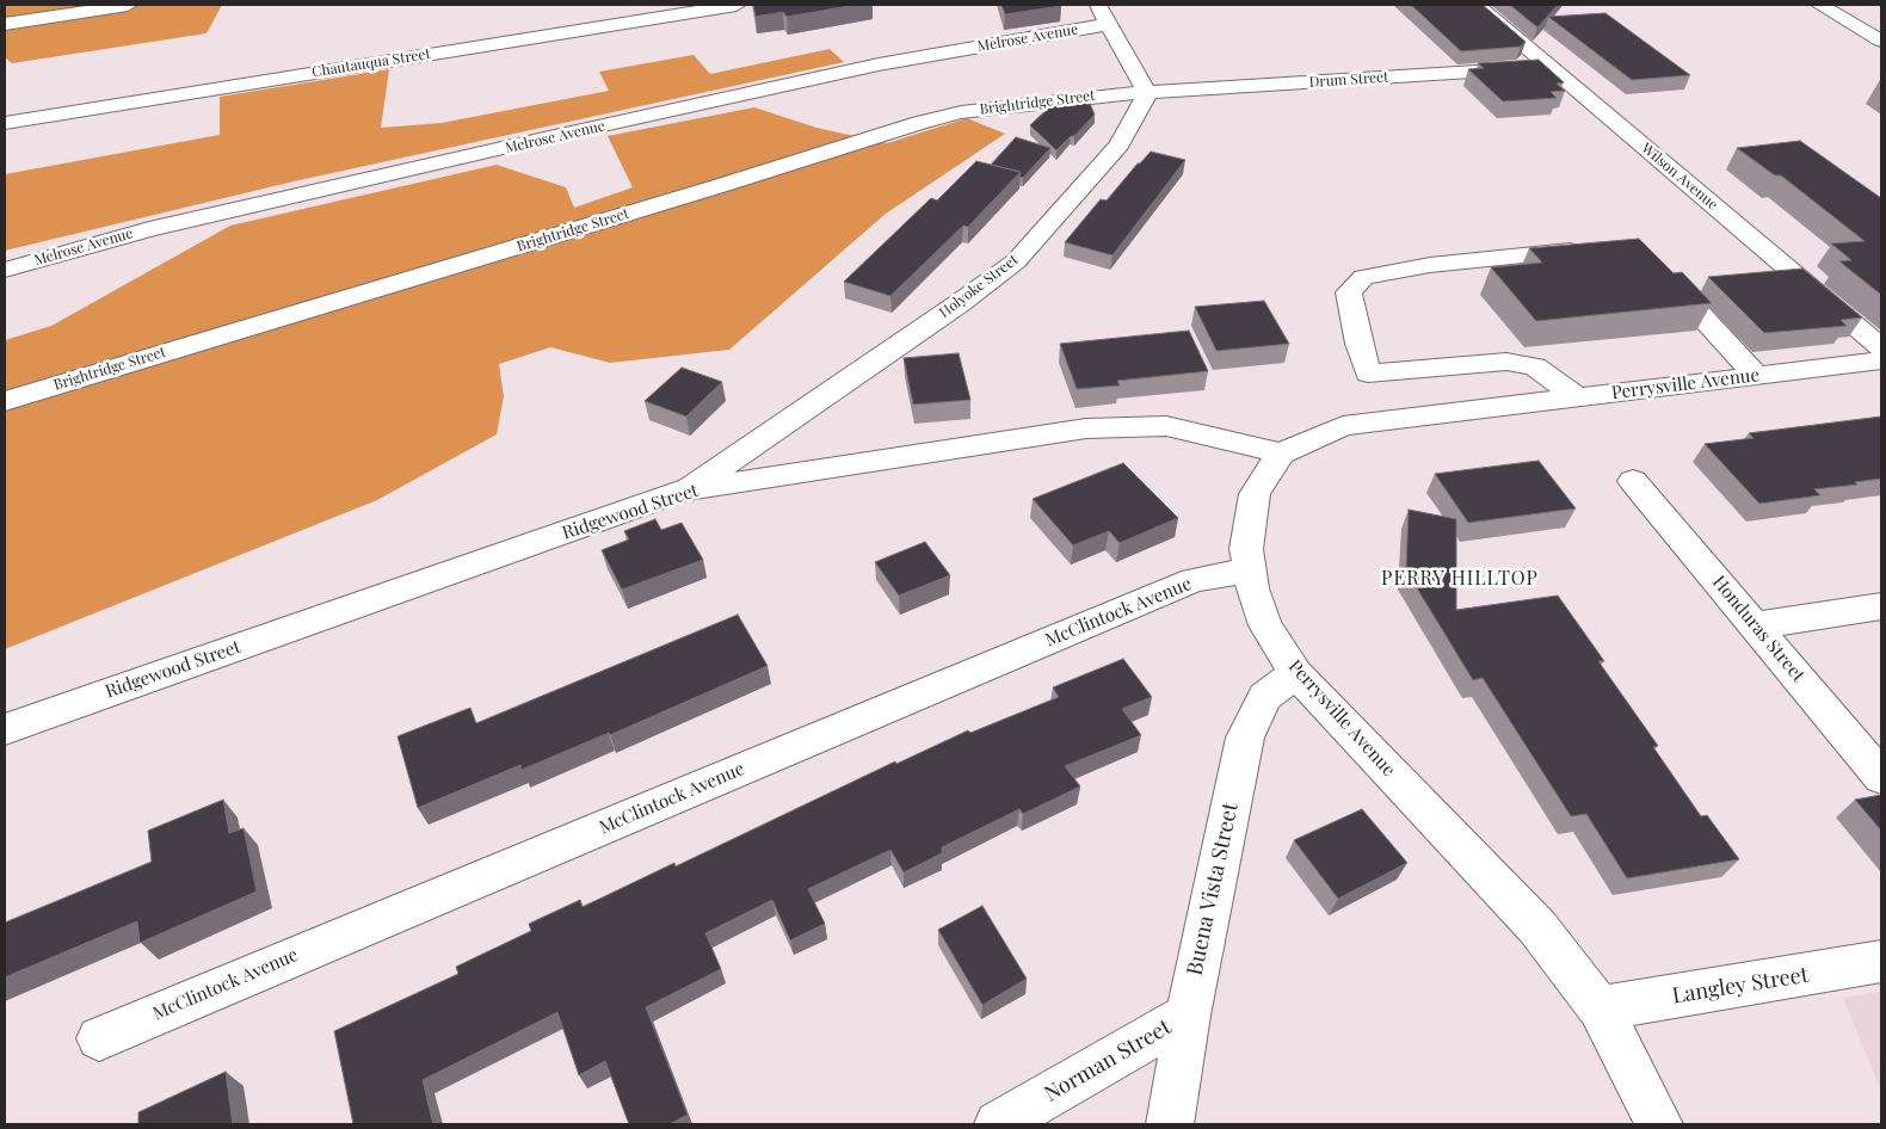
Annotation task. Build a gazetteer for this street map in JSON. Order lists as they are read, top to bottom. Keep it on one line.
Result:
{"streets":{"street":["Melrose Avenue","Chautauqua Street","Drum Street","Brightridge Street","Wilson Avenue","Holyoke Street","Perrysville Avenue","Ridgewood Street","McClintock Avenue","Honduras Street","Buena Vista Street","Langley Street","Norman Street"]},"crossings":[["Drum Street","Brightridge Street"],["Drum Street","Wilson Avenue"],["Drum Street","Holyoke Street"],["Brightridge Street","Holyoke Street"],["Holyoke Street","Ridgewood Street"],["Perrysville Avenue","Ridgewood Street"],["Perrysville Avenue","McClintock Avenue"],["Perrysville Avenue","Buena Vista Street"],["Perrysville Avenue","Langley Street"],["Buena Vista Street","Norman Street"]],"districts":["PERRY HILLTOP"]}
